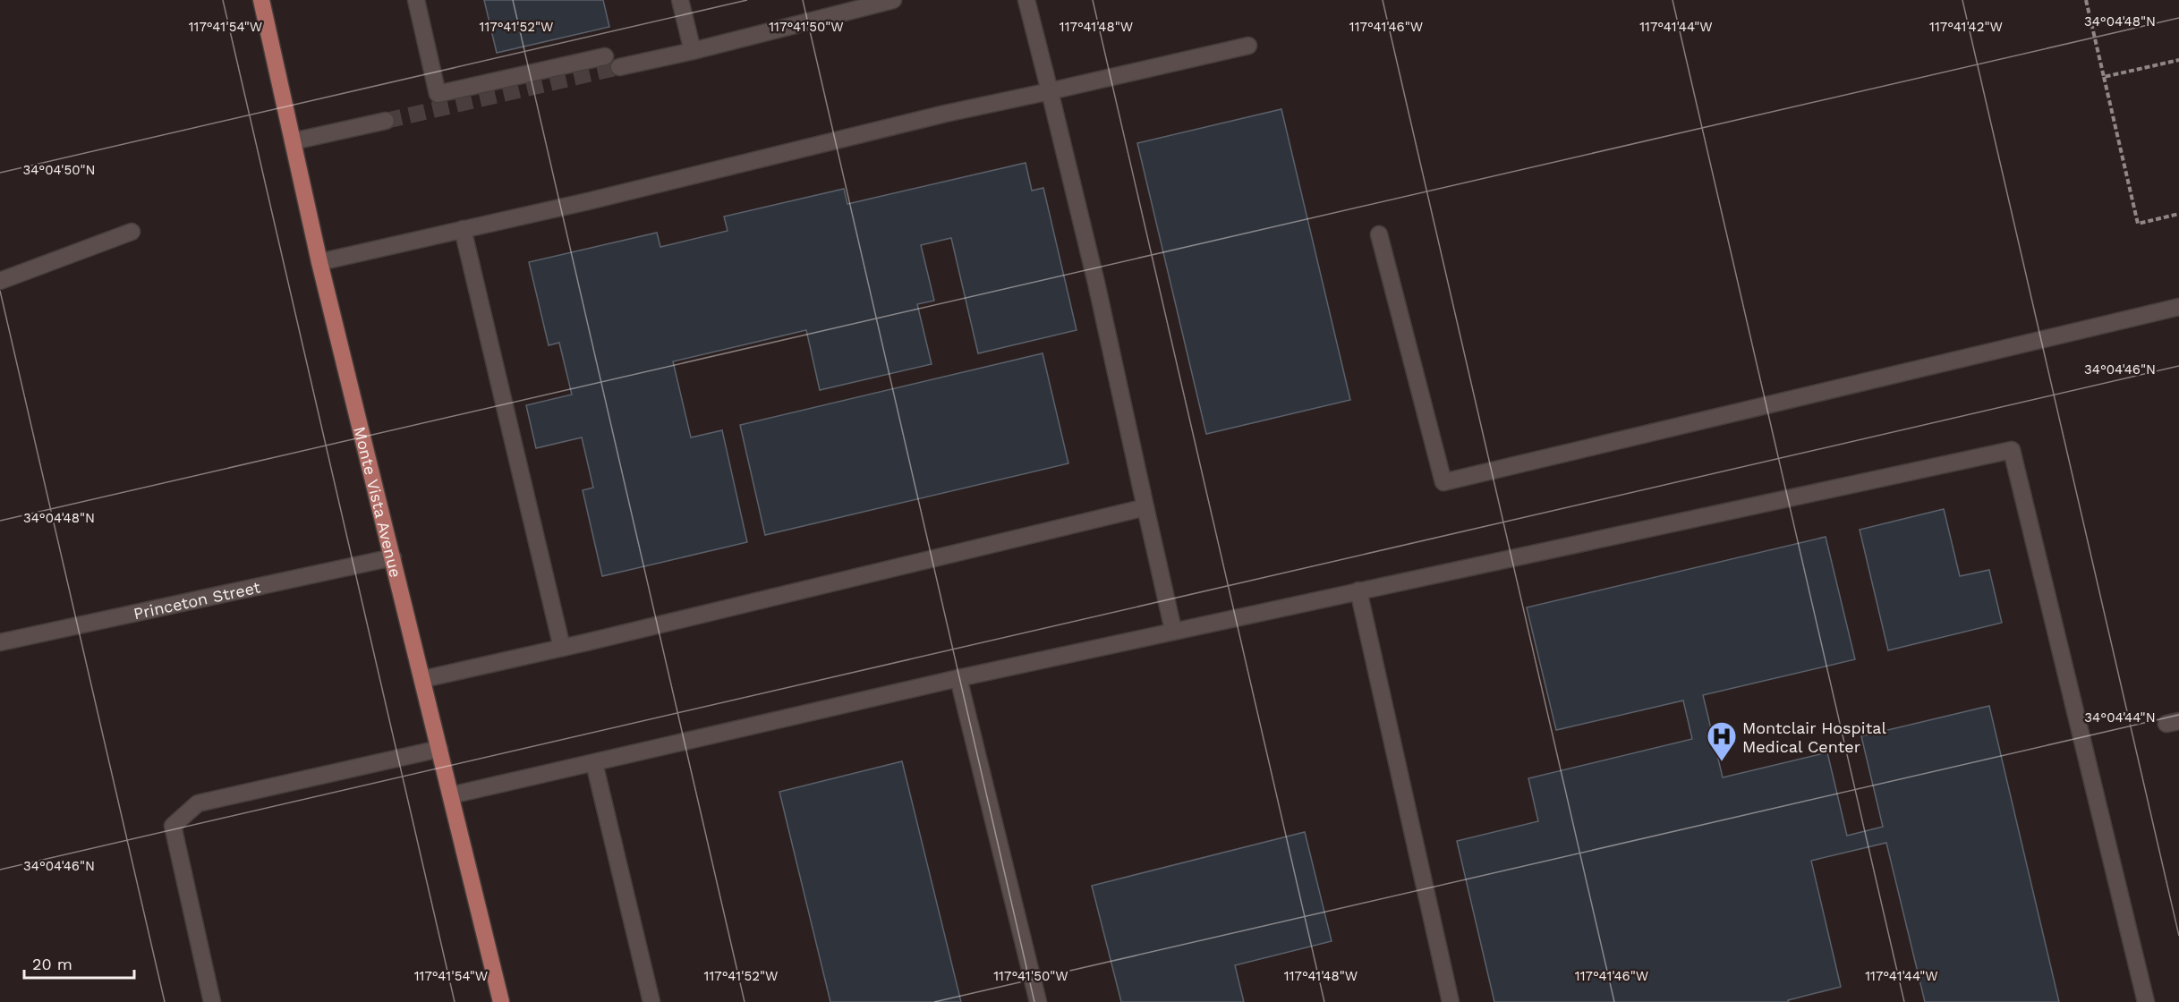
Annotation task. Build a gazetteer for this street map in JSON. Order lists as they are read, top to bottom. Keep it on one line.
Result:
{"streets":{"main road":["Monte Vista Avenue"],"street":["Princeton Street"]},"crossings":[["Monte Vista Avenue","Princeton Street"]],"places":{"hospital":["Montclair Hospital Medical Center"]},"scale_bar":"20 m","coordinates":["34°04'48\"N","117°41'54\"W","117°41'52\"W","117°41'50\"W","117°41'48\"W","117°41'46\"W","117°41'44\"W","117°41'42\"W","34°04'50\"N","34°04'46\"N","34°04'44\"N"]}
